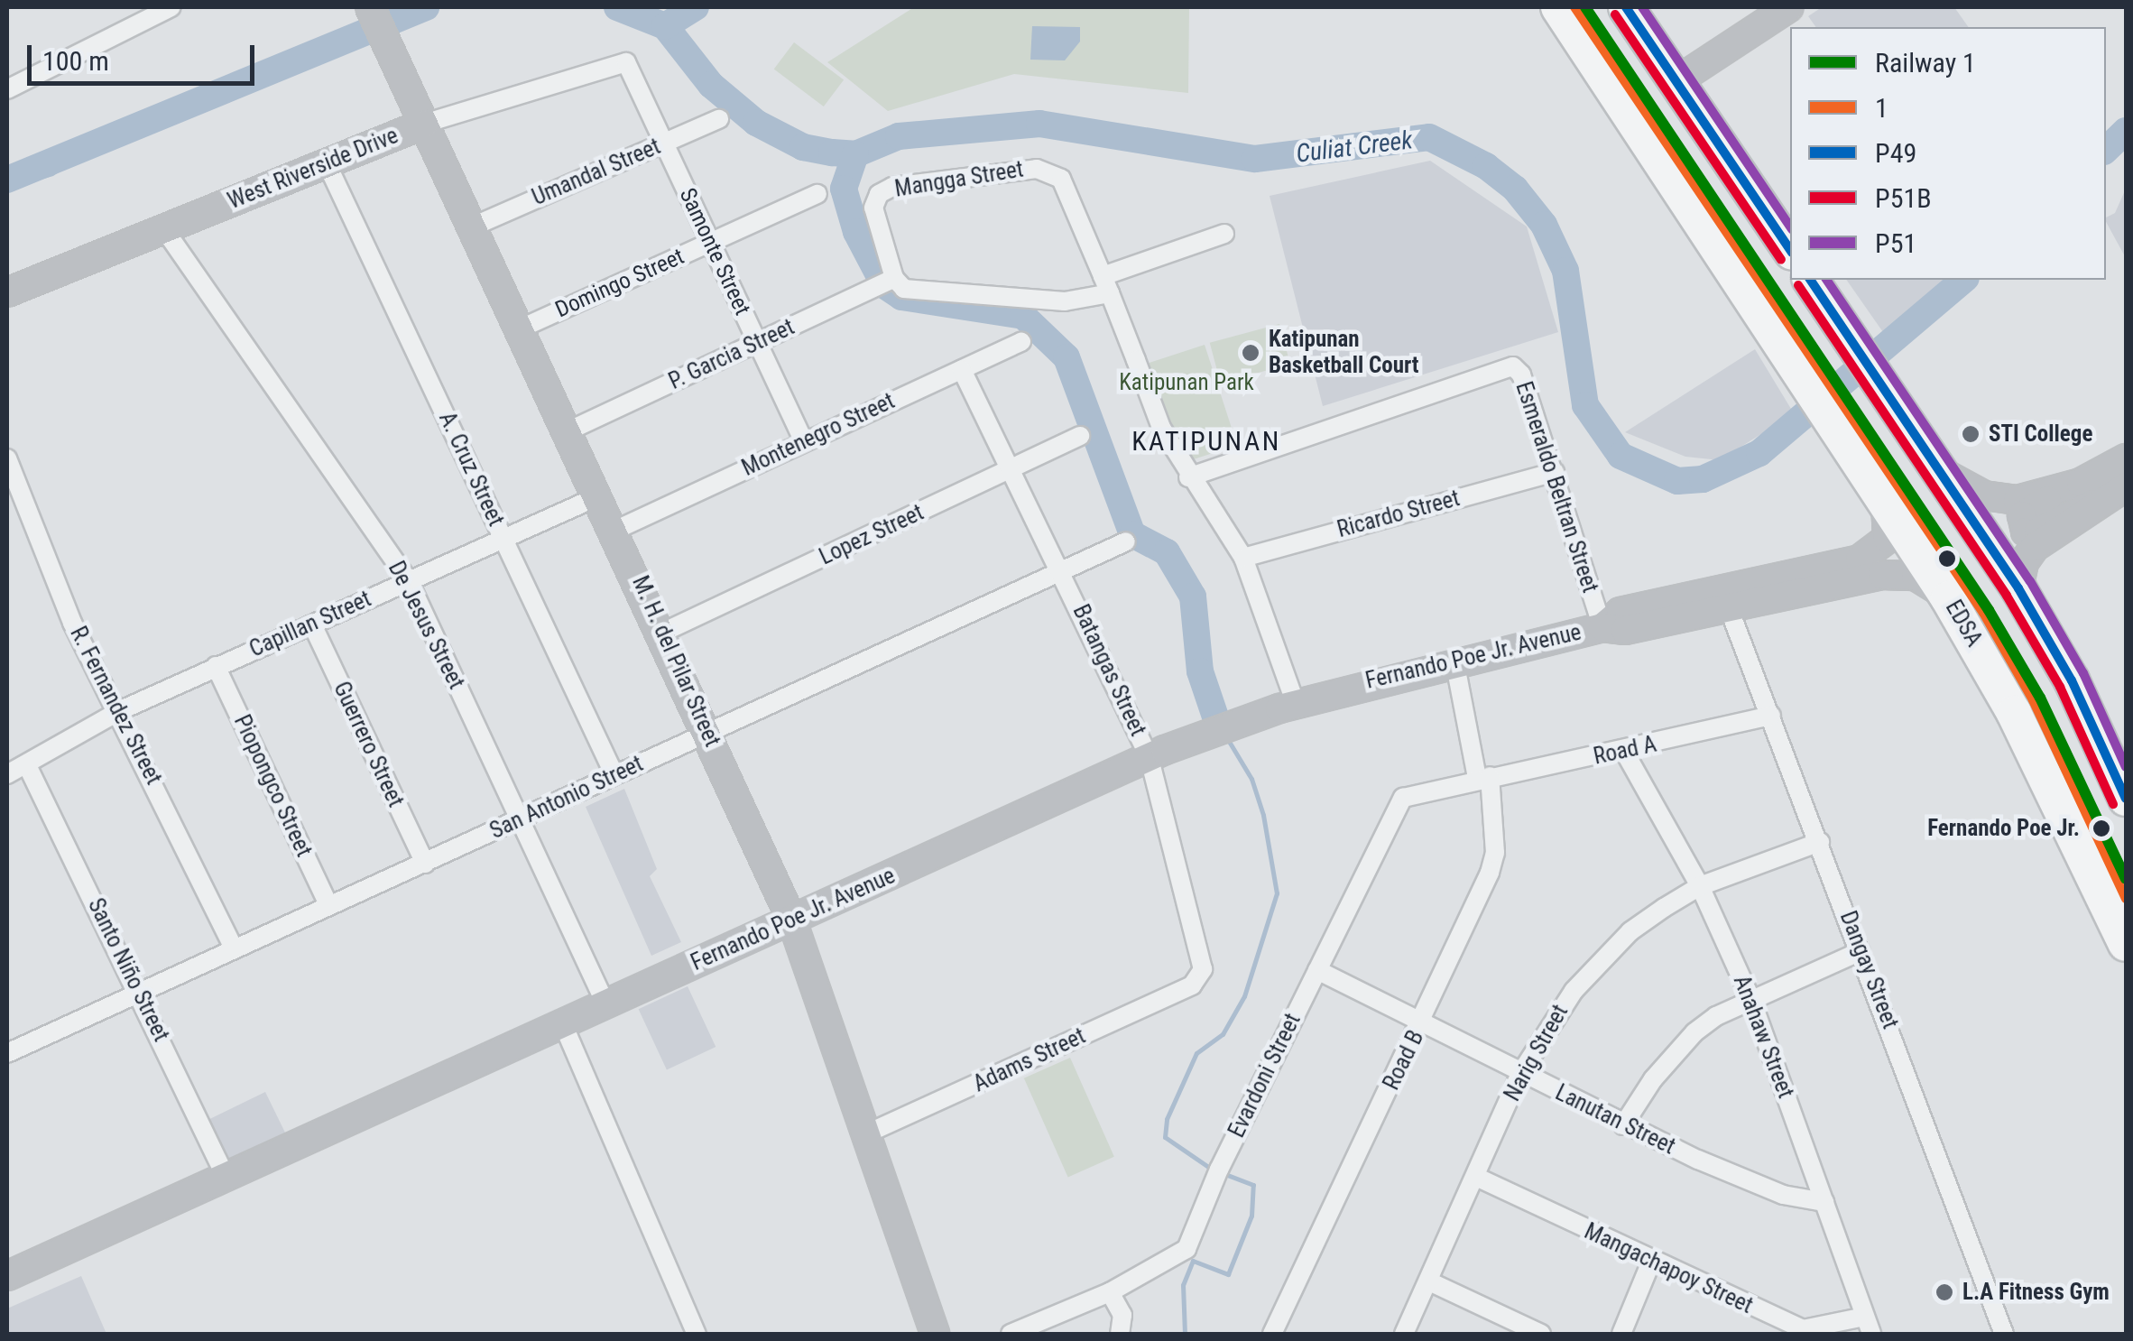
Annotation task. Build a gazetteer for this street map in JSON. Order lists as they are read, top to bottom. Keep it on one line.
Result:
{"streets":{"highway":["EDSA"],"main road":["West Riverside Drive","Fernando Poe Jr. Avenue","M. H. del Pilar Street"],"street":["Umandal Street","Mangga Street","Samonte Street","Domingo Street","P. Garcia Street","Montenegro Street","A. Cruz Street","Esmeraldo Beltran Street","Ricardo Street","Lopez Street","Capillan Street","De Jesus Street","Batangas Street","R. Fernandez Street","Guerrero Street","Road A","Piopongco Street","San Antonio Street","Santo Niño Street","Dangay Street","Anahaw Street","Narig Street","Adams Street","Road B","Evardoni Street","Lanutan Street","Mangachapoy Street"]},"crossings":[["West Riverside Drive","Samonte Street"],["West Riverside Drive","A. Cruz Street"],["West Riverside Drive","De Jesus Street"],["West Riverside Drive","M. H. del Pilar Street"],["Umandal Street","Samonte Street"],["Umandal Street","M. H. del Pilar Street"],["Mangga Street","P. Garcia Street"],["Mangga Street","Esmeraldo Beltran Street"],["Mangga Street","Ricardo Street"],["Mangga Street","Fernando Poe Jr. Avenue"],["Samonte Street","Domingo Street"],["Samonte Street","P. Garcia Street"],["Samonte Street","Montenegro Street"],["Domingo Street","M. H. del Pilar Street"],["P. Garcia Street","M. H. del Pilar Street"],["Montenegro Street","M. H. del Pilar Street"],["Montenegro Street","Batangas Street"],["A. Cruz Street","Capillan Street"],["A. Cruz Street","San Antonio Street"],["Esmeraldo Beltran Street","Ricardo Street"],["Esmeraldo Beltran Street","Fernando Poe Jr. Avenue"],["Lopez Street","M. H. del Pilar Street"],["Lopez Street","Batangas Street"],["EDSA","Fernando Poe Jr. Avenue"],["Capillan Street","De Jesus Street"],["Capillan Street","M. H. del Pilar Street"],["Capillan Street","R. Fernandez Street"],["Capillan Street","Guerrero Street"],["Capillan Street","Piopongco Street"],["Capillan Street","Santo Niño Street"],["De Jesus Street","Fernando Poe Jr. Avenue"],["De Jesus Street","San Antonio Street"],["Fernando Poe Jr. Avenue","M. H. del Pilar Street"],["Fernando Poe Jr. Avenue","Batangas Street"],["Fernando Poe Jr. Avenue","Santo Niño Street"],["Fernando Poe Jr. Avenue","Dangay Street"],["Fernando Poe Jr. Avenue","Road B"],["M. H. del Pilar Street","San Antonio Street"],["M. H. del Pilar Street","Adams Street"],["Batangas Street","San Antonio Street"],["Batangas Street","Adams Street"],["R. Fernandez Street","San Antonio Street"],["Guerrero Street","San Antonio Street"],["Road A","Dangay Street"],["Road A","Anahaw Street"],["Road A","Road B"],["Road A","Evardoni Street"],["Piopongco Street","San Antonio Street"],["San Antonio Street","Santo Niño Street"],["Dangay Street","Narig Street"],["Anahaw Street","Narig Street"],["Anahaw Street","Lanutan Street"],["Anahaw Street","Mangachapoy Street"],["Narig Street","Lanutan Street"],["Narig Street","Mangachapoy Street"],["Road B","Evardoni Street"],["Road B","Lanutan Street"],["Evardoni Street","Lanutan Street"]],"districts":["KATIPUNAN"],"water":["Culiat Creek"],"parks":["Katipunan Park"],"places":["Katipunan Basketball Court","STI College","Fernando Poe Jr.","L.A Fitness Gym"],"lines":["rail line 1","transit line 1","transit line P49","transit line P51","transit line P51B"],"legend":["Railway 1","1","P49","P51B","P51"],"scale_bar":"100 m"}
